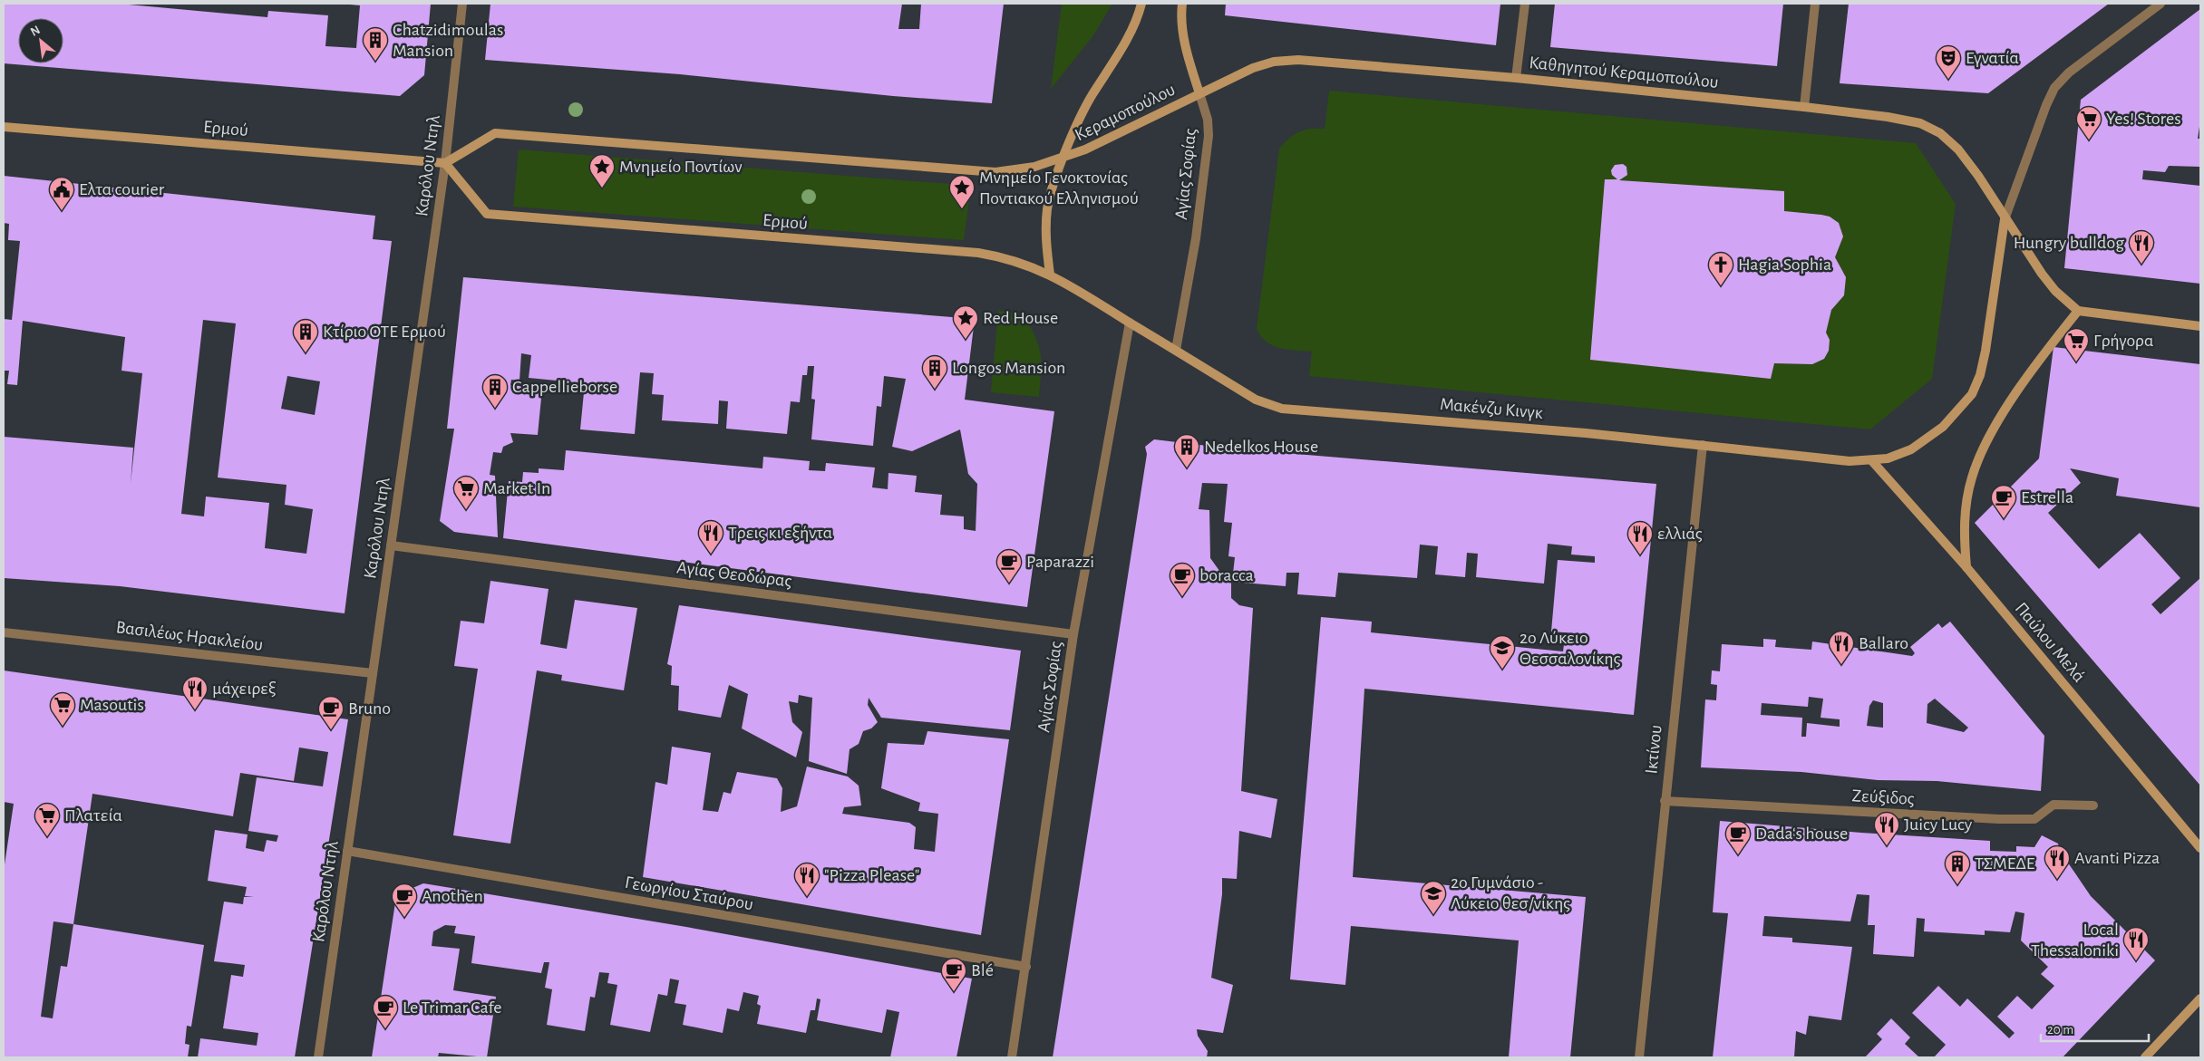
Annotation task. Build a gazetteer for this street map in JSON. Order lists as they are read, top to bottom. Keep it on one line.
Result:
{"streets":{"main road":["Καθηγητού Κεραμοπούλου","Κεραμοπούλου","Ερμού","Αγίας Σοφίας","Μακένζυ Κινγκ","Παύλου Μελά"],"street":["Καρόλου Ντηλ","Αγίας Θεοδώρας","Βασιλέως Ηρακλείου","Ικτίνου","Ζεύξιδος","Γεωργίου Σταύρου"]},"crossings":[["Καθηγητού Κεραμοπούλου","Κεραμοπούλου"],["Καθηγητού Κεραμοπούλου","Αγίας Σοφίας"],["Καθηγητού Κεραμοπούλου","Μακένζυ Κινγκ"],["Κεραμοπούλου","Αγίας Σοφίας"],["Ερμού","Καρόλου Ντηλ"],["Ερμού","Αγίας Σοφίας"],["Ερμού","Μακένζυ Κινγκ"],["Καρόλου Ντηλ","Αγίας Θεοδώρας"],["Καρόλου Ντηλ","Βασιλέως Ηρακλείου"],["Καρόλου Ντηλ","Γεωργίου Σταύρου"],["Αγίας Σοφίας","Μακένζυ Κινγκ"],["Αγίας Σοφίας","Αγίας Θεοδώρας"],["Αγίας Σοφίας","Γεωργίου Σταύρου"],["Μακένζυ Κινγκ","Παύλου Μελά"],["Μακένζυ Κινγκ","Ικτίνου"],["Ικτίνου","Ζεύξιδος"]],"places":{"building":["Chatzidimoulas Mansion","Κτίριο ΟΤΕ Ερμού","Longos Mansion","Cappellieborse","Nedelkos House","ΤΣΜΕΔΕ"],"theatre":["Εγνατία"],"supermarket":["Yes! Stores","Γρήγορα","Market In","Masoutis","Πλατεία"],"place":["Μνημείο Ποντίων","Μνημείο Γενοκτονίας Ποντιακού Ελληνισμού","Red House"],"public building":["Ελτα courier"],"restaurant":["Hungry bulldog","Τρεις κι εξήντα","ελλιάς","Ballaro","μάχειρεξ","Juicy Lucy","Avanti Pizza","\"Pizza Please\"","Local Thessaloniki"],"church":["Hagia Sophia"],"cafe":["Estrella","Paparazzi","boracca","Bruno","Dada‘s house","Anothen","Blé","Le Trimar Cafe"],"school or university":["2ο Λύκειο Θεσσαλονίκης","2ο Γυμνάσιο - Λύκειο θεσ/νίκης"]},"scale_bar":"20 m","north":"top left"}
